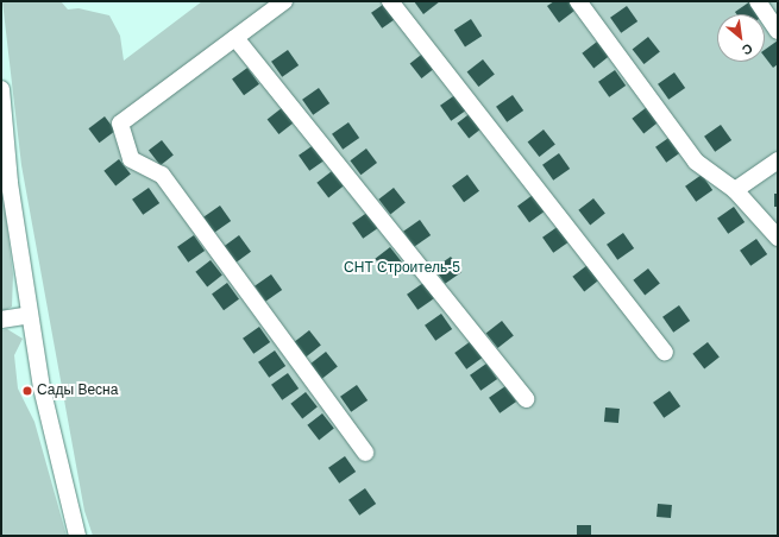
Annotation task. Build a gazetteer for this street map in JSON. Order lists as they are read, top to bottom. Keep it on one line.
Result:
{"parks":["СНТ Строитель-5"],"places":["Сады Весна"],"north":"bottom right"}
